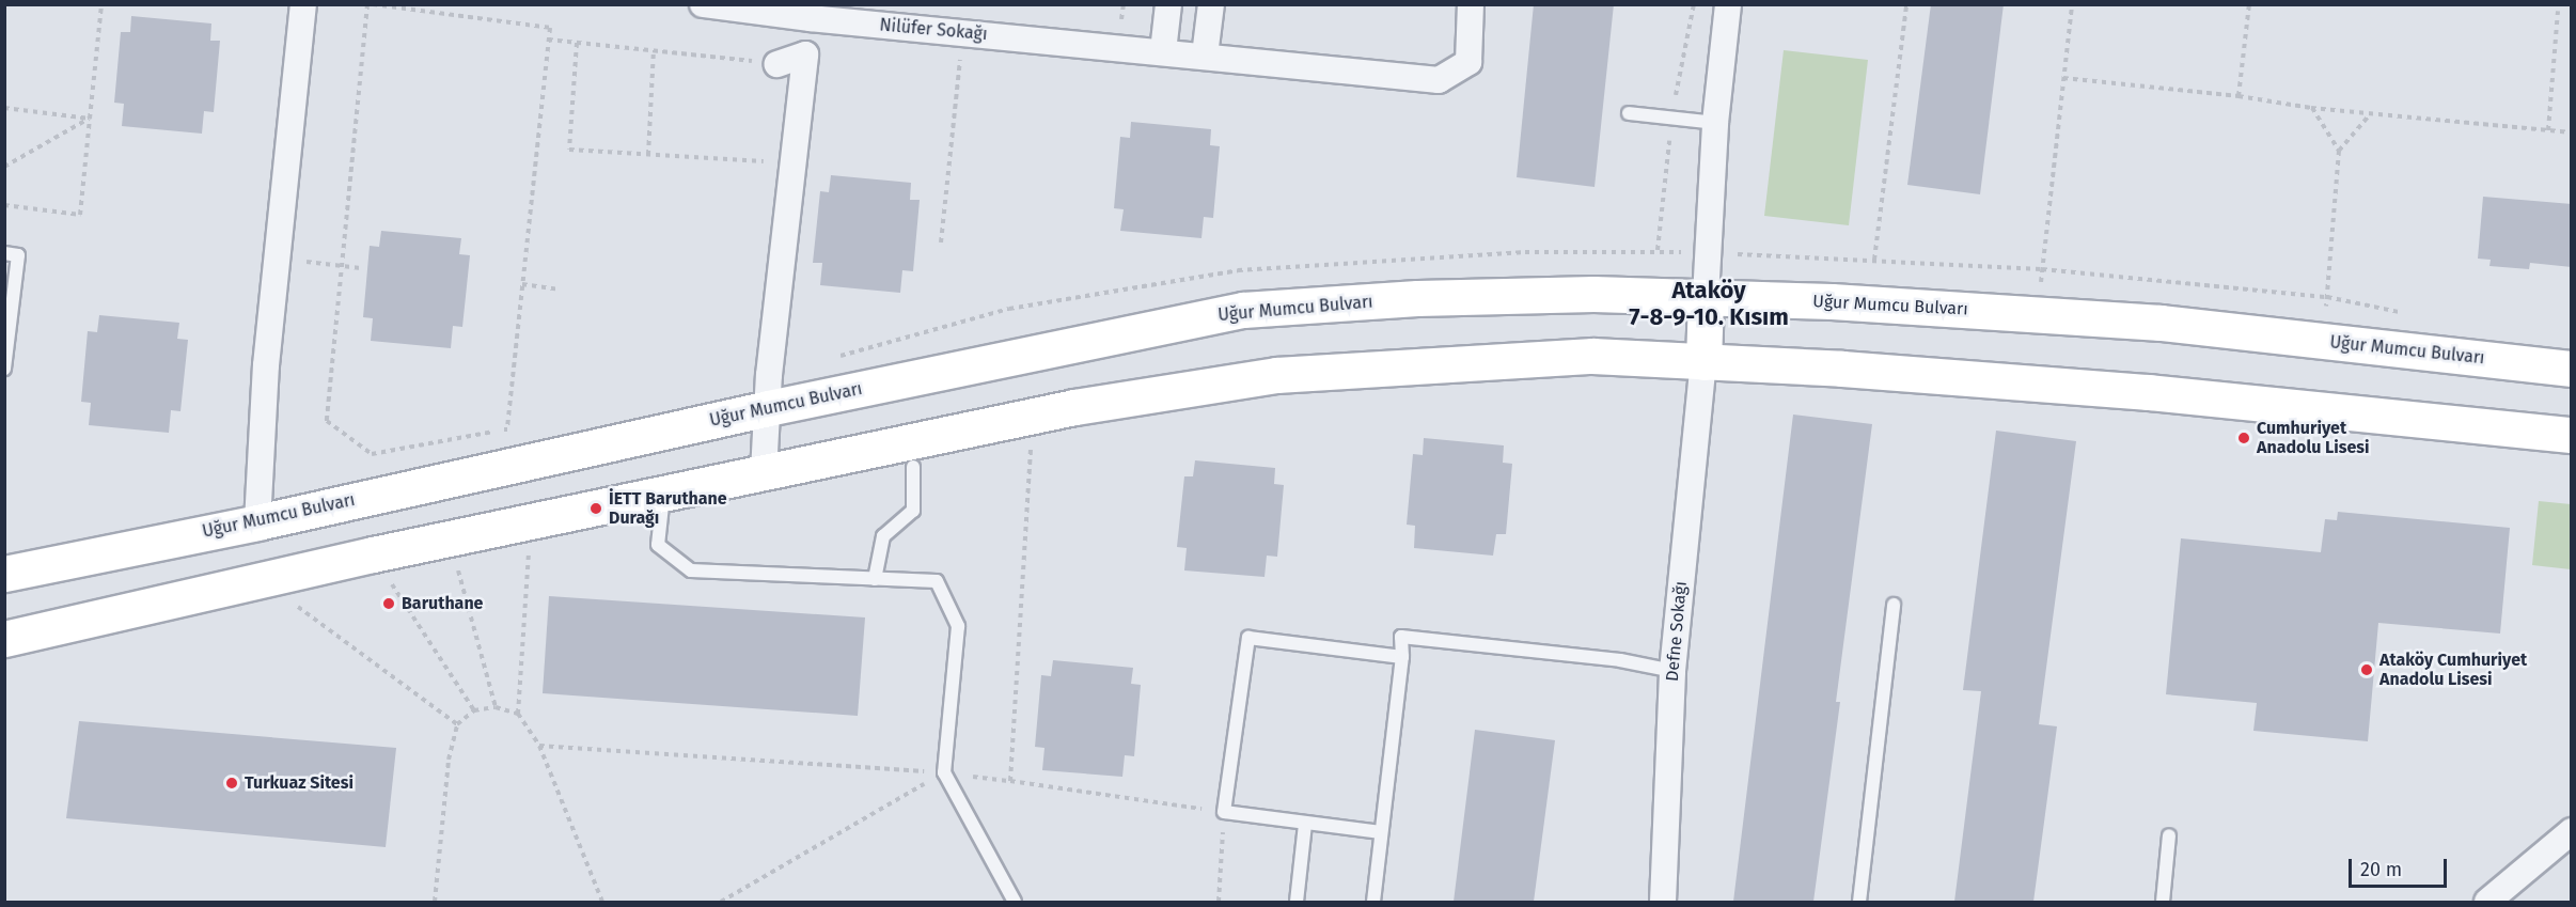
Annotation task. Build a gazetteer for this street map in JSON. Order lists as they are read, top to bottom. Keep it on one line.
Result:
{"streets":{"main road":["Uğur Mumcu Bulvarı"],"street":["Nilüfer Sokağı","Defne Sokağı"]},"districts":["Ataköy 7-8-9-10. Kısım"],"places":["Cumhuriyet Anadolu Lisesi","İETT Baruthane Durağı","Baruthane","Ataköy Cumhuriyet Anadolu Lisesi","Turkuaz Sitesi"],"scale_bar":"20 m"}
